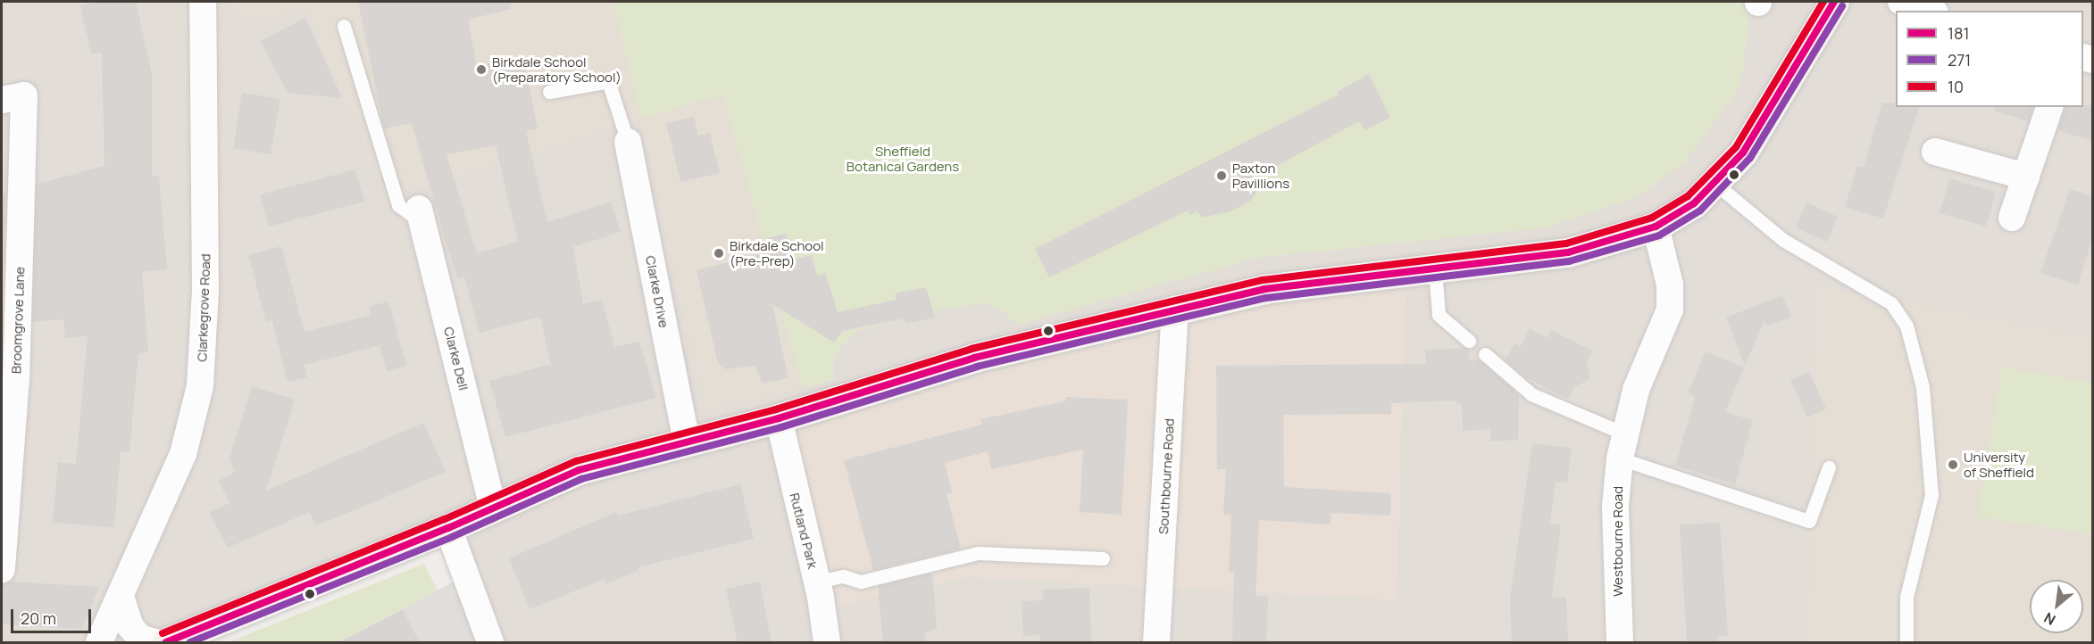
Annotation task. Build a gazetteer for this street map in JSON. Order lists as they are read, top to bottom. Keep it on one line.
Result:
{"streets":{"street":["Clarke Drive","Clarkegrove Road","Broomgrove Lane","Clarke Dell","Southbourne Road","Rutland Park","Westbourne Road"]},"parks":["Sheffield Botanical Gardens"],"places":["Birkdale School (Preparatory School)","Paxton Pavillions","Birkdale School (Pre-Prep)","University of Sheffield"],"lines":["transit line 181","transit line 10","transit line 271"],"legend":["181","271","10"],"scale_bar":"20 m","north":"bottom left"}
